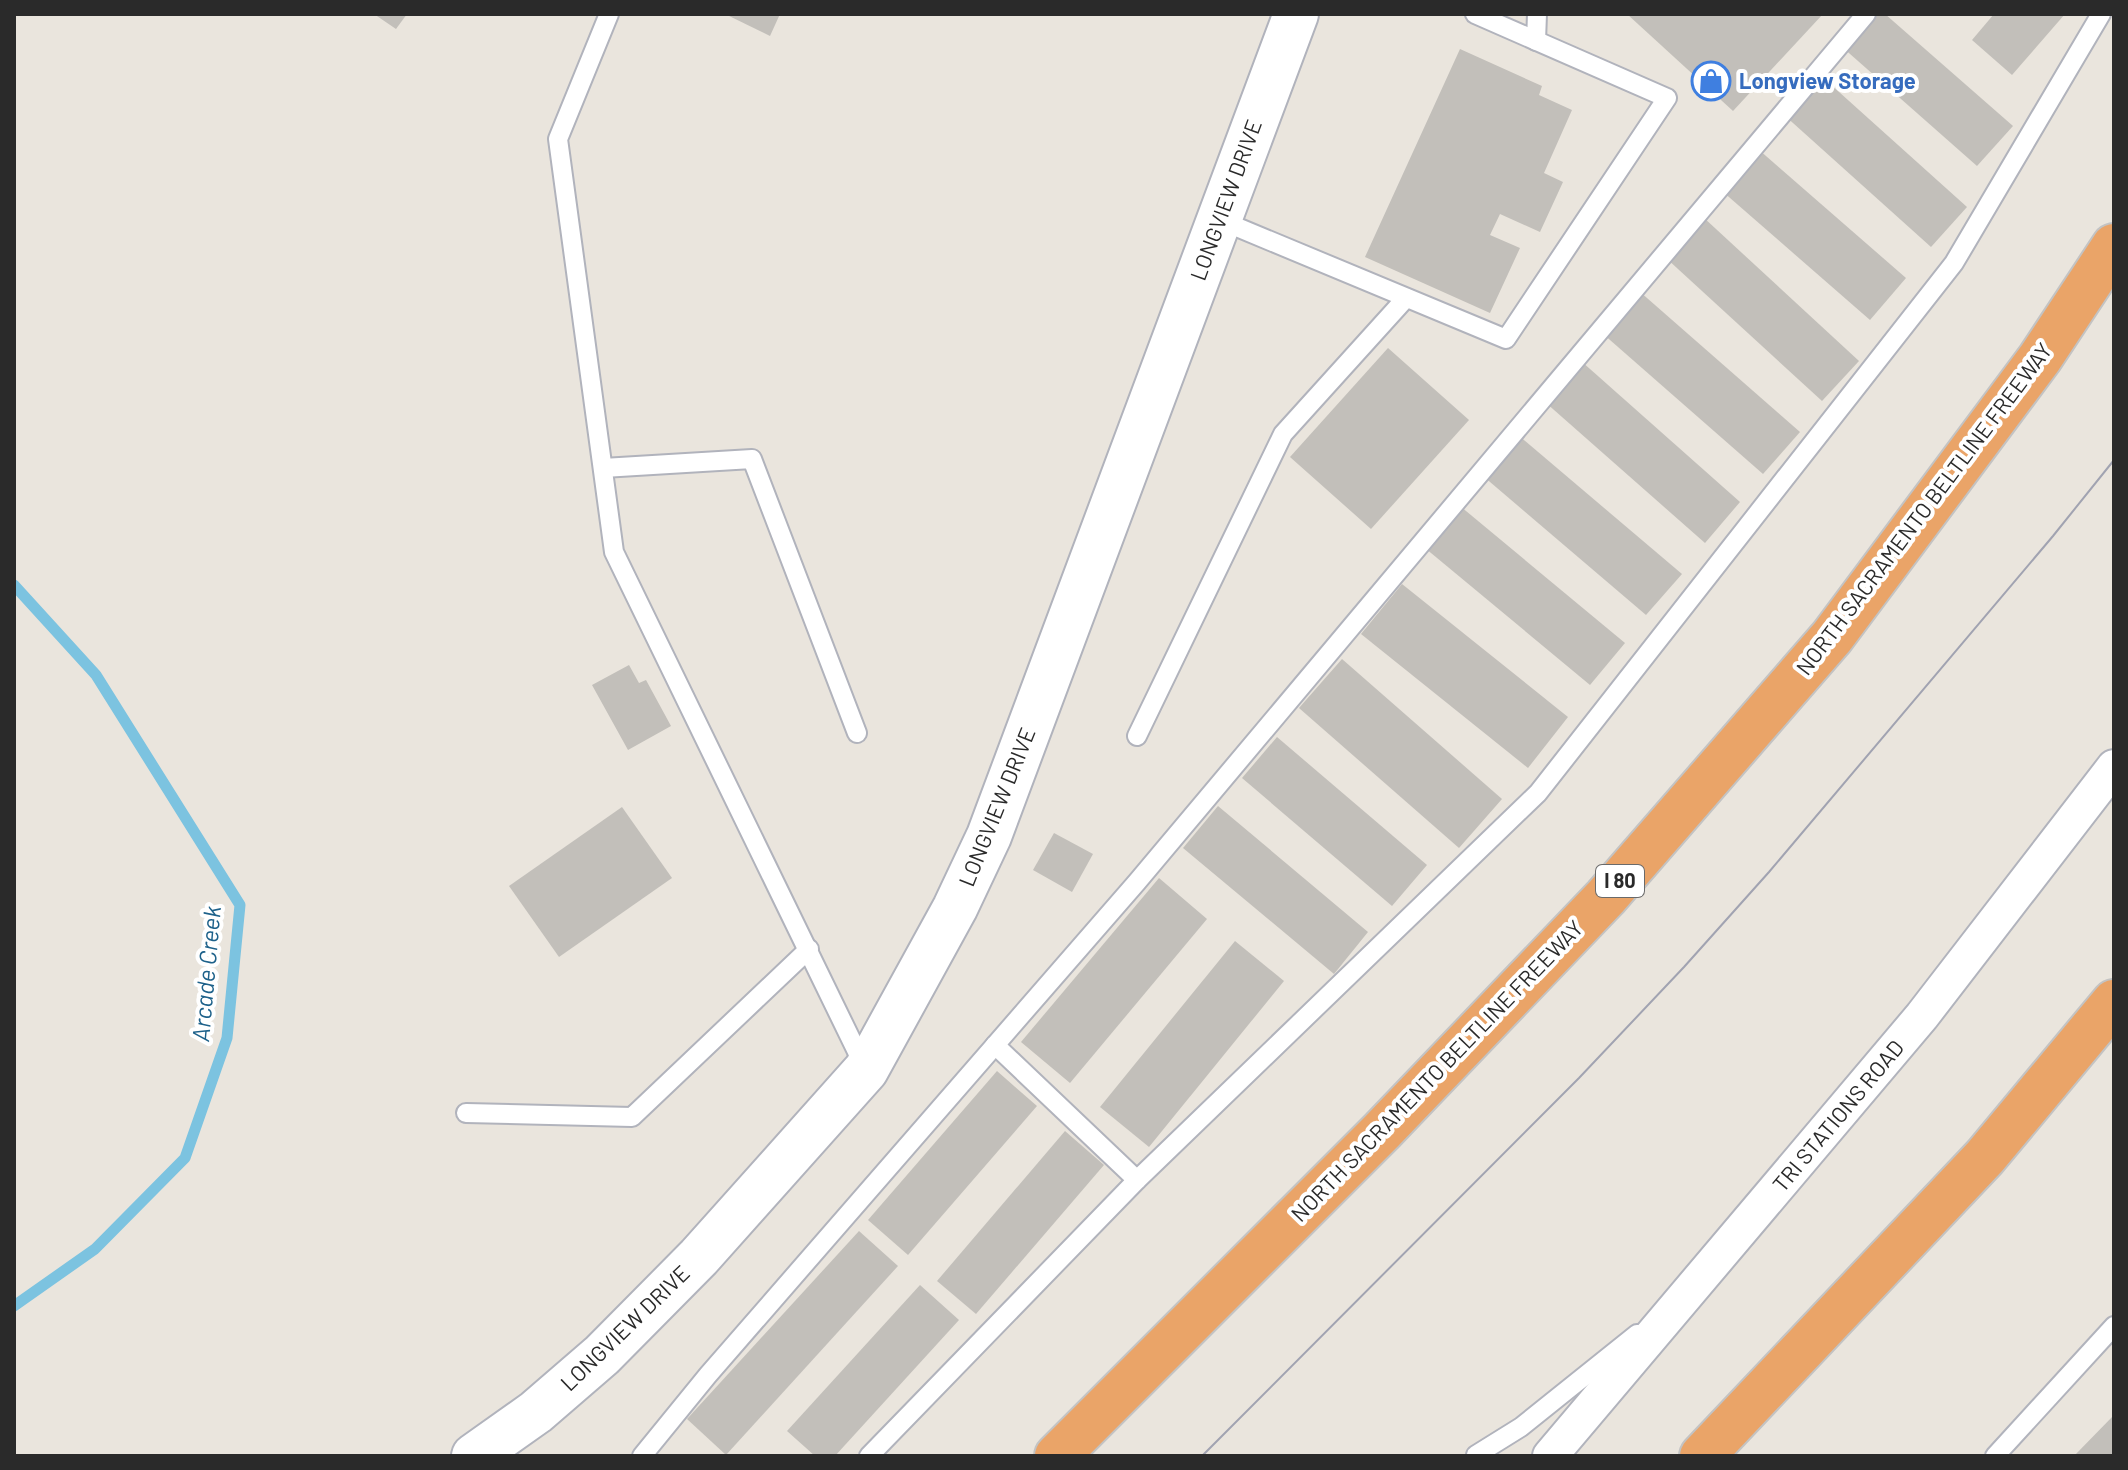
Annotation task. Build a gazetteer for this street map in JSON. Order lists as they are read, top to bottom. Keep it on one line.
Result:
{"streets":{"highway":["NORTH SACRAMENTO BELTLINE FREEWAY","I 80"],"street":["LONGVIEW DRIVE","TRI STATIONS ROAD"]},"water":["Arcade Creek"],"places":{"shop":["Longview Storage"]}}
